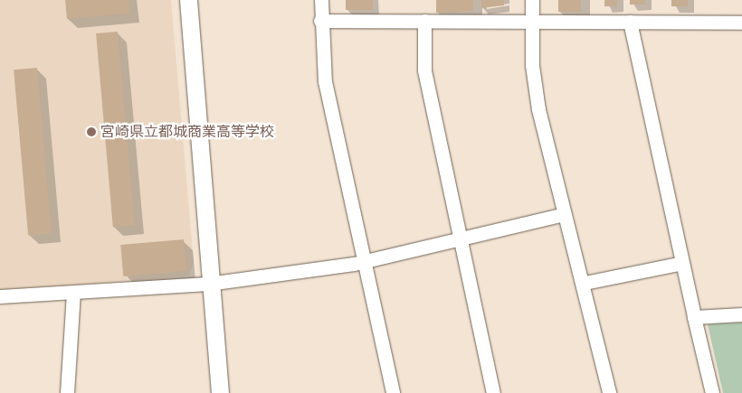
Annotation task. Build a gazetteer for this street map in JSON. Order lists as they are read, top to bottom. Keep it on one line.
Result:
{"places":["宮崎県立都城商業高等学校"]}
